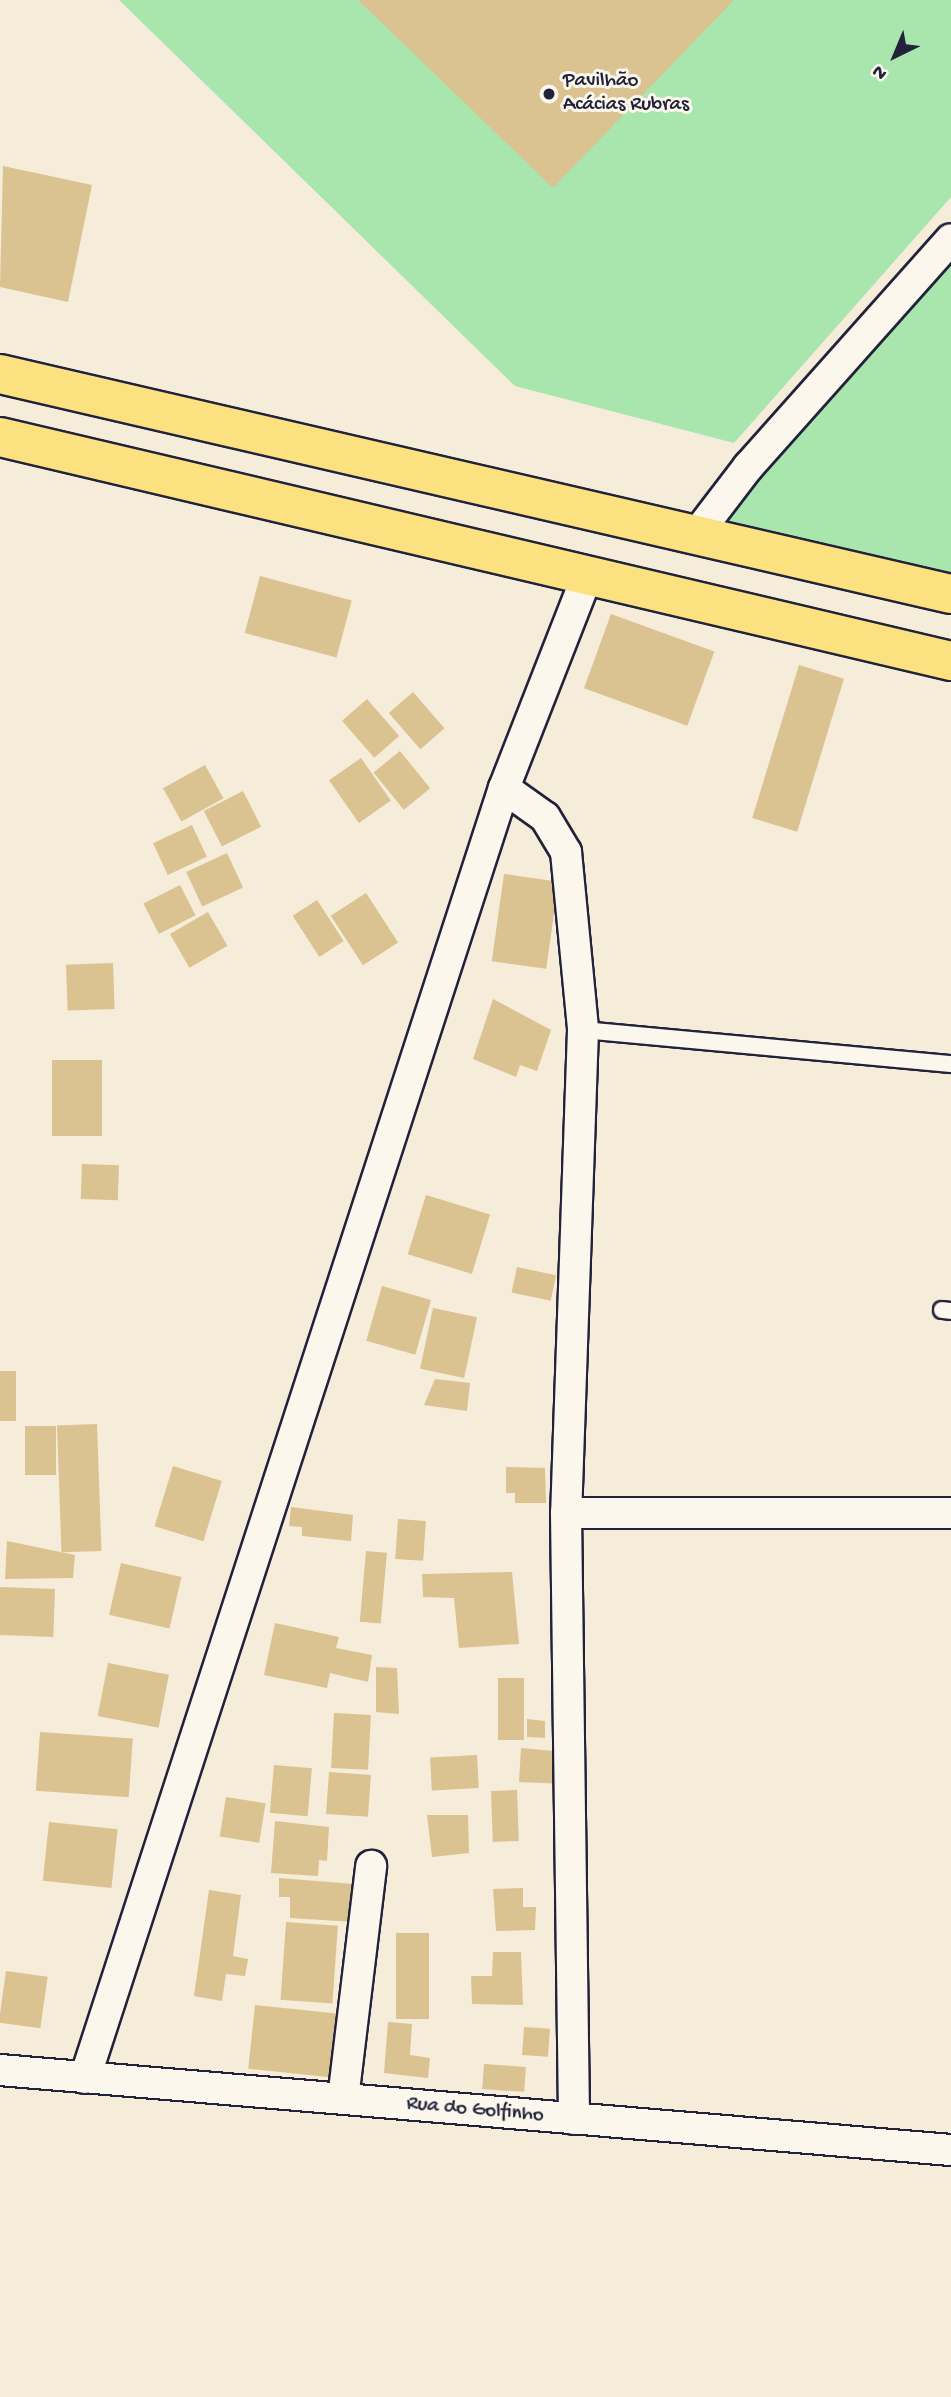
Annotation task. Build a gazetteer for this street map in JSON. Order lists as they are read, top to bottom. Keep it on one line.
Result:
{"streets":{"street":["Rua do Golfinho"]},"places":["Pavilhão Acácias Rubras"],"north":"bottom left"}
